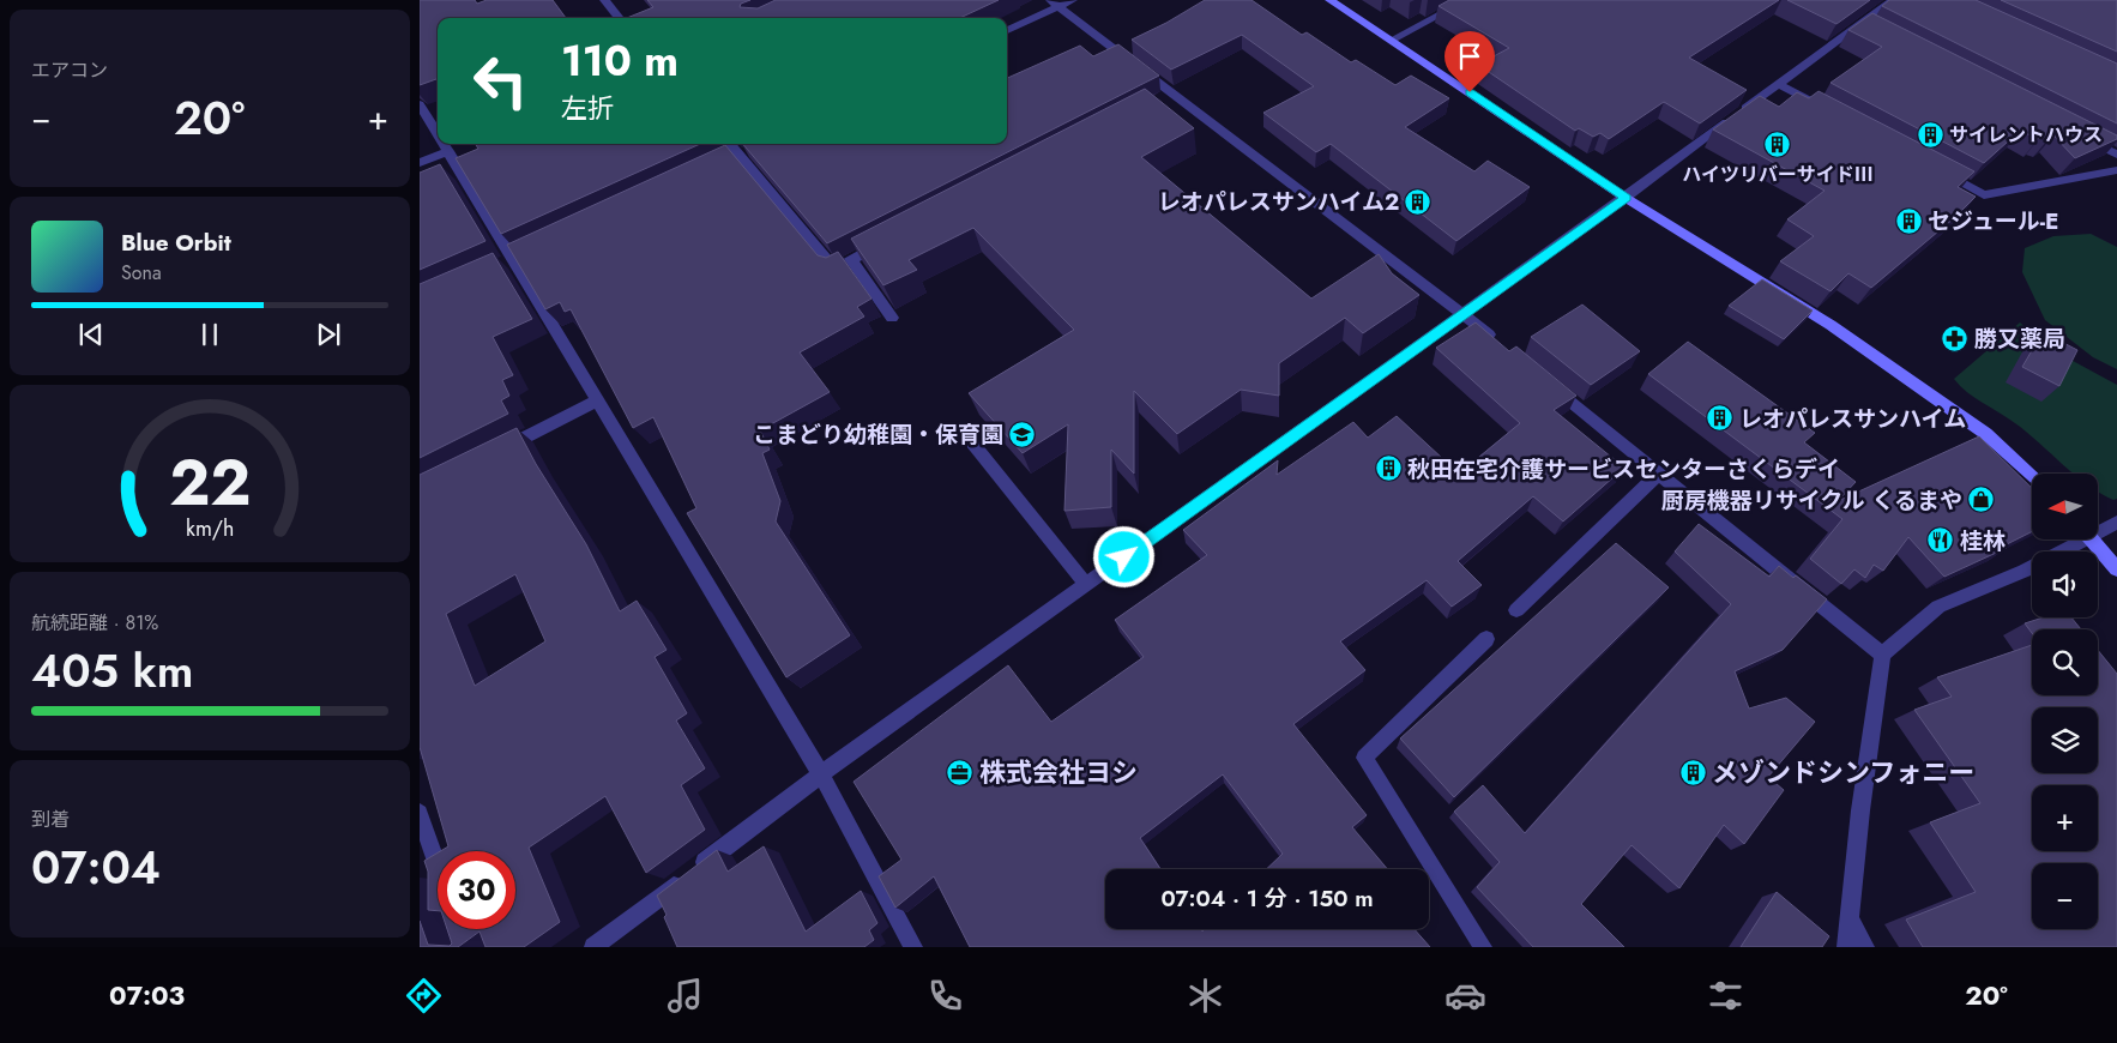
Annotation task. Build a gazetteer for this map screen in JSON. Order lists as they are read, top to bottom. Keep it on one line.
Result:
{"places":{"building":["サイレントハウス","ハイツリバーサイドⅢ","レオパレスサンハイム２","セジュール-E","レオパレスサンハイム","秋田在宅介護サービスセンターさくらデイ","メゾンドシンフォニー"],"pharmacy":["勝又薬局"],"school or university":["こまどり幼稚園・保育園"],"shop":["厨房機器リサイクル くるまや"],"restaurant":["桂林"],"office":["株式会社ヨシ"]},"north":"left","page":{"tile":["エアコン",["航続距離 · 81%","405 km"],["到着","07:04"]],"turn":["110 m","左折"],"heat":["−","20°","+"],"song":["Blue Orbit","Sona"],"map_buttons":["+","−"],"limit":"30","trip":"07:04 · 1 分 · 150 m","tabs":["07:03","20°"],"gauge":["22","km/h"]}}
